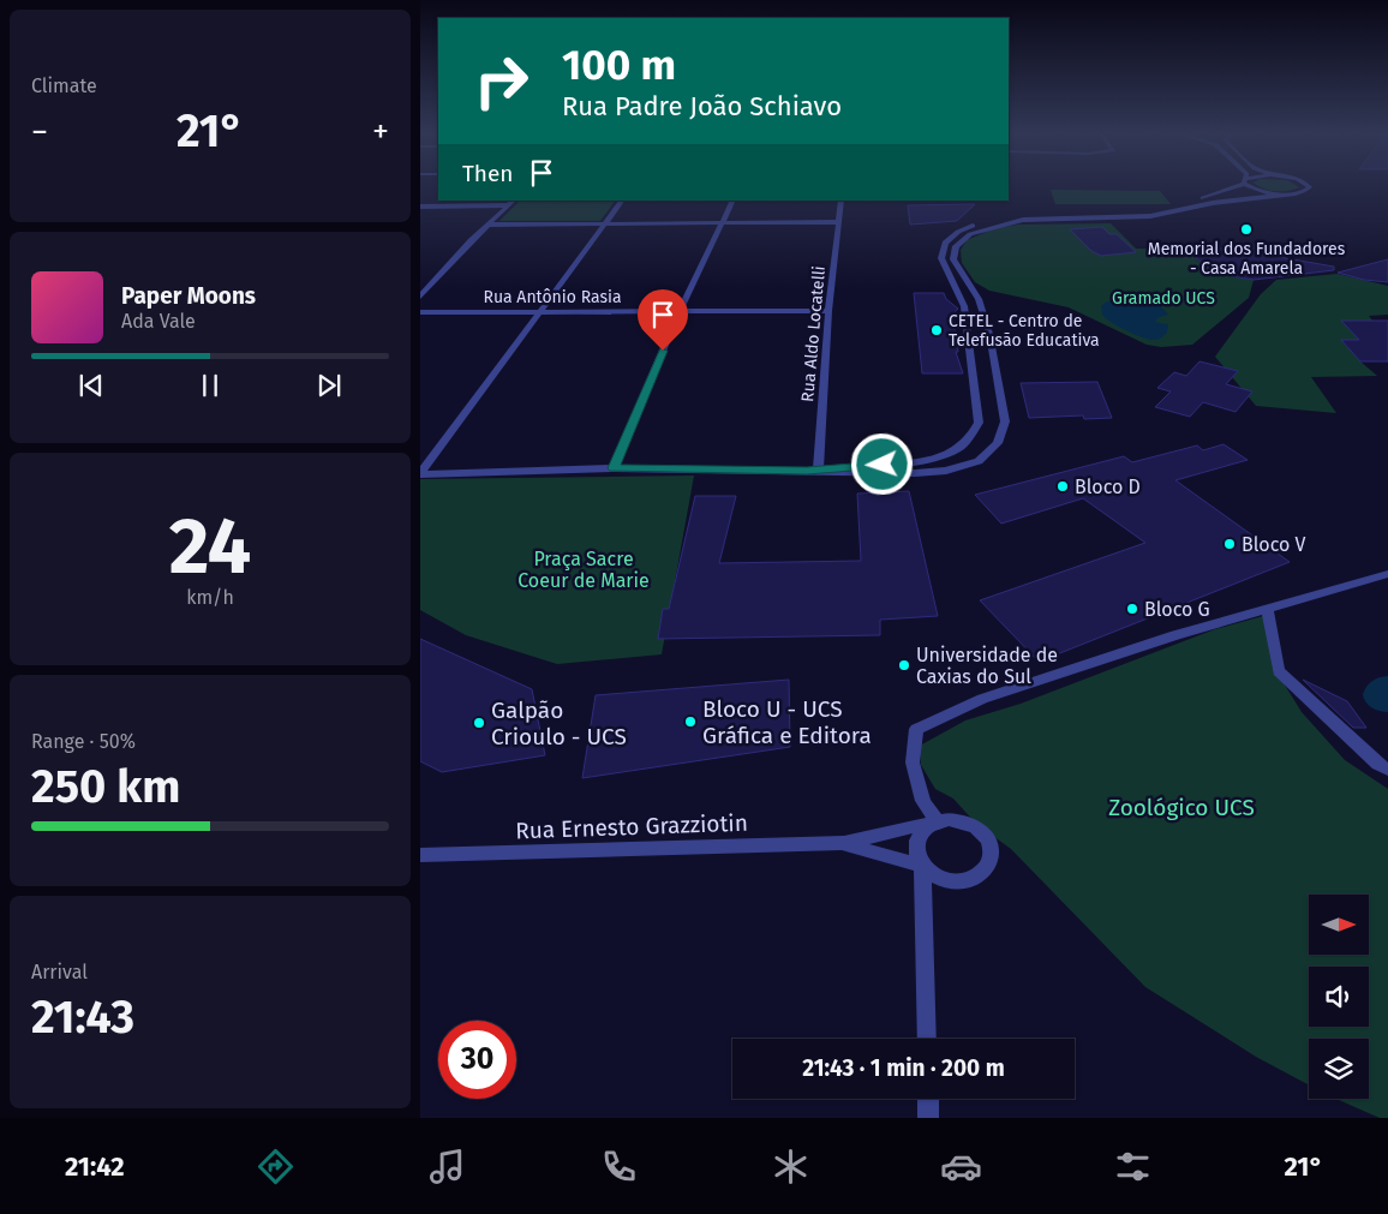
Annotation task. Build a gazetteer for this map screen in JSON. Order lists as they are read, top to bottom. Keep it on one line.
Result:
{"streets":{"street":["Rua Antônio Rasia","Rua Aldo Locatelli","Rua Ernesto Grazziotin"]},"crossings":[["Rua Antônio Rasia","Rua Aldo Locatelli"]],"parks":["Gramado UCS","Praça Sacre Coeur de Marie","Zoológico UCS"],"places":["Memorial dos Fundadores - Casa Amarela","CETEL - Centro de Telefusão Educativa","Bloco D","Bloco V","Bloco G","Universidade de Caxias do Sul","Bloco U - UCS Gráfica e Editora","Galpão Crioulo - UCS"],"north":"right","page":{"tile":["Climate",["24","km/h"],["Range · 50%","250 km"],["Arrival","21:43"]],"turn":["100 m","Rua Padre João Schiavo"],"heat":["−","21°","+"],"then":"Then","song":["Paper Moons","Ada Vale"],"limit":"30","trip":"21:43 · 1 min · 200 m","tabs":["21:42","21°"]}}
